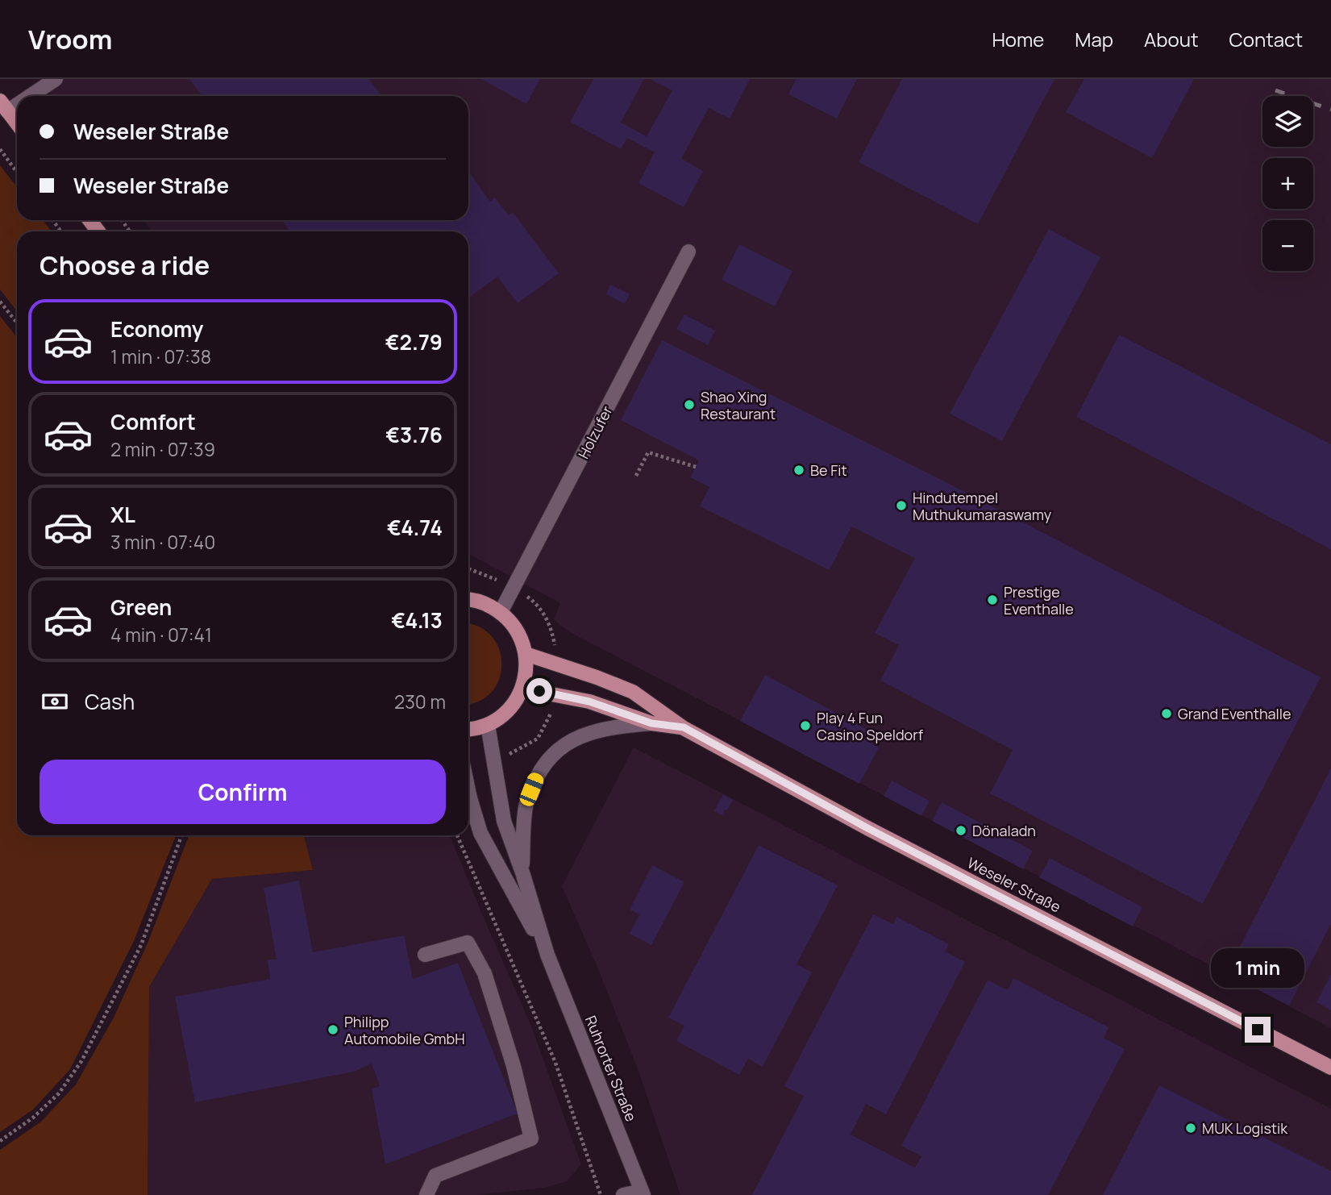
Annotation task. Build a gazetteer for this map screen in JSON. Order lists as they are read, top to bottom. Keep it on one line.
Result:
{"streets":{"main road":["Weseler Straße"],"street":["Holzufer","Ruhrorter Straße"]},"crossings":[["Weseler Straße","Ruhrorter Straße"]],"places":["Shao Xing Restaurant","Be Fit","Hindutempel Muthukumaraswamy","Prestige Eventhalle","Grand Eventhalle","Play 4 Fun Casino Speldorf","Dönaladn","Philipp Automobile GmbH","MUK Logistik"],"page":{"header":"Vroom","nav":["Home","Map","About","Contact"],"map_buttons":["+","−"],"banner":["Weseler Straße","Weseler Straße"],"heading":"Choose a ride","list":[{"name":"Economy","note":"1 min · 07:38","value":"€2.79"},{"name":"Comfort","note":"2 min · 07:39","value":"€3.76"},{"name":"XL","note":"3 min · 07:40","value":"€4.74"},{"name":"Green","note":"4 min · 07:41","value":"€4.13"}],"pay":["Cash","230 m"],"buttons":"Confirm","bubble":"1 min"}}
